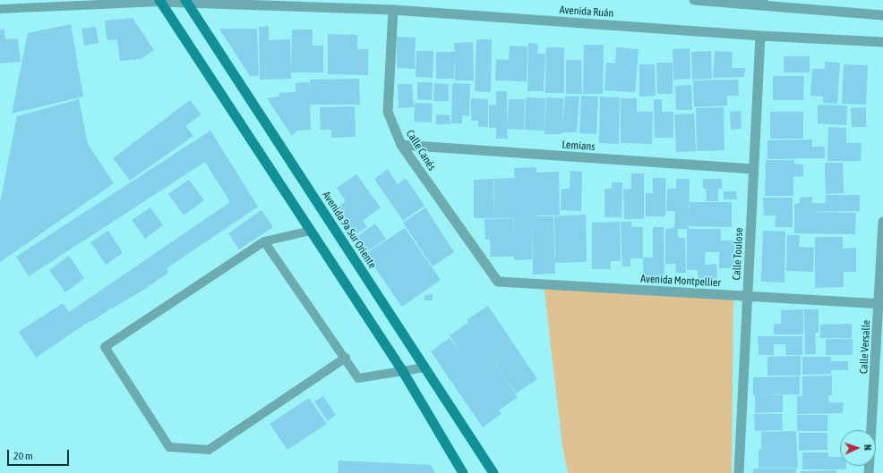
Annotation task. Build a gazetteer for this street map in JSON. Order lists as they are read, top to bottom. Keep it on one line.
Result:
{"streets":{"main road":["Avenida 9a Sur Oriente"],"street":["Avenida Ruán","Lemians","Calle Canés","Calle Toulose","Avenida Montpellier","Calle Versalle"]},"crossings":[["Avenida Ruán","Calle Canés"],["Avenida Ruán","Avenida 9a Sur Oriente"],["Avenida Ruán","Calle Toulose"],["Lemians","Calle Canés"],["Lemians","Calle Toulose"],["Calle Canés","Avenida Montpellier"],["Calle Toulose","Avenida Montpellier"],["Avenida Montpellier","Calle Versalle"]],"scale_bar":"20 m","north":"right"}
